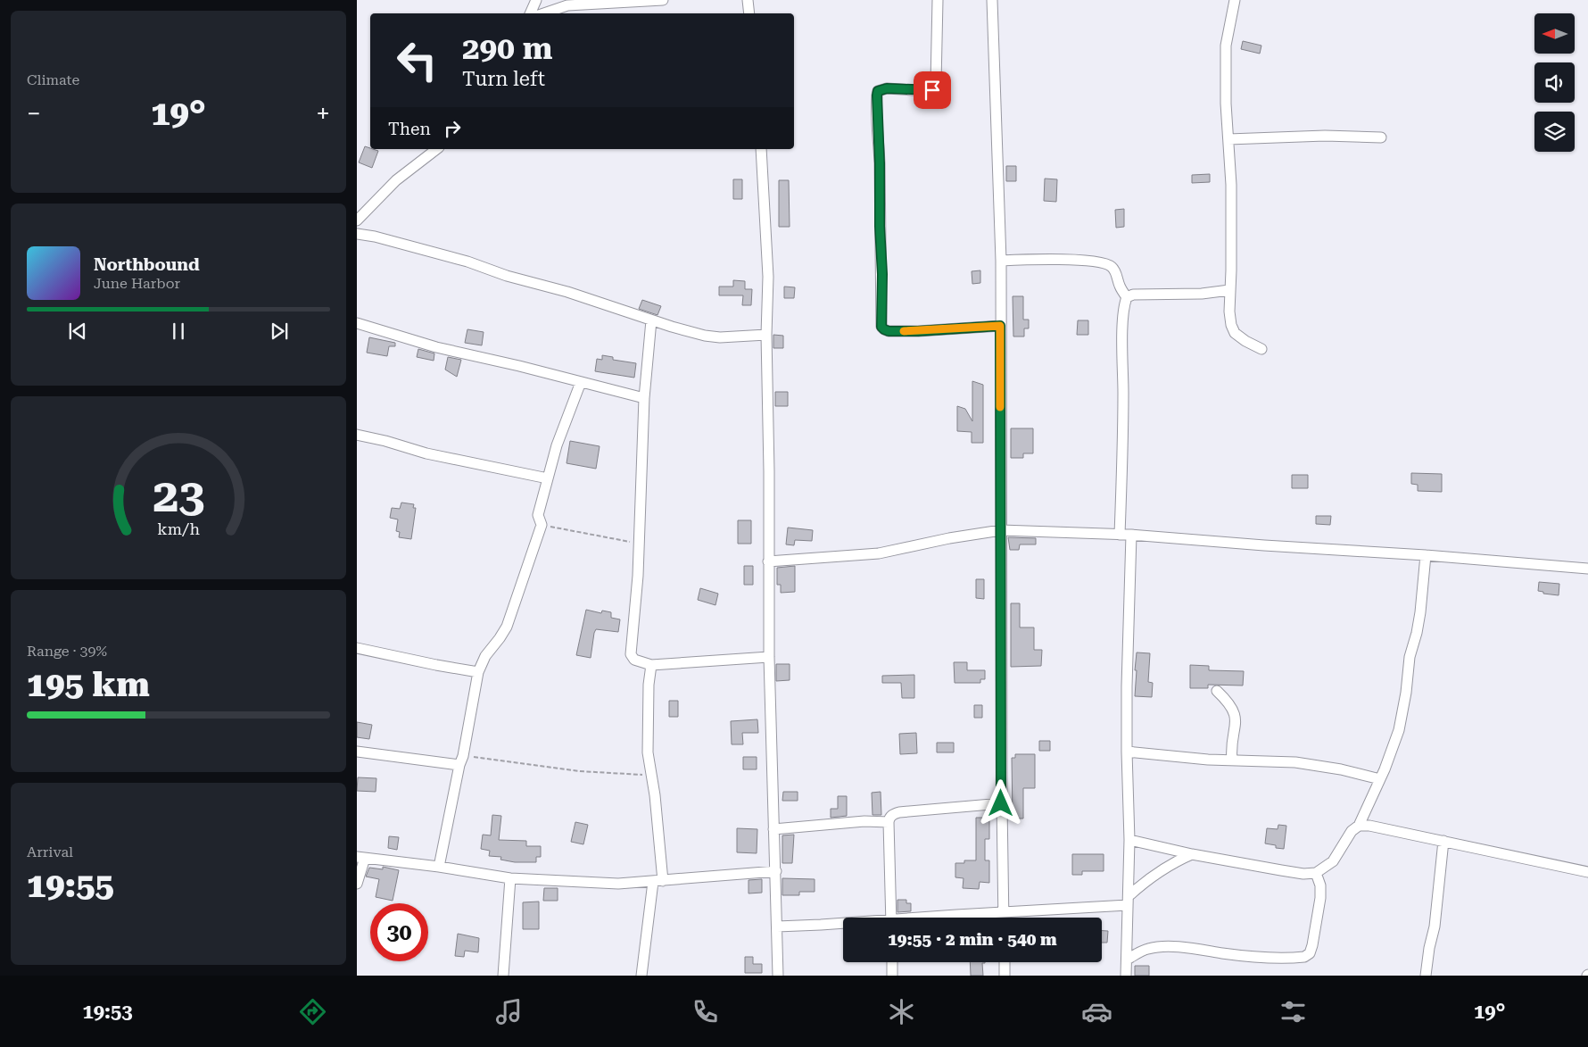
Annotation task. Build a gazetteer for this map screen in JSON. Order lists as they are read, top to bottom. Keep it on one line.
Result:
{"north":"left","page":{"tile":["Climate",["Range · 39%","195 km"],["Arrival","19:55"]],"turn":["290 m","Turn left"],"heat":["−","19°","+"],"then":"Then","song":["Northbound","June Harbor"],"limit":"30","trip":"19:55 · 2 min · 540 m","tabs":["19:53","19°"],"gauge":["23","km/h"]}}
